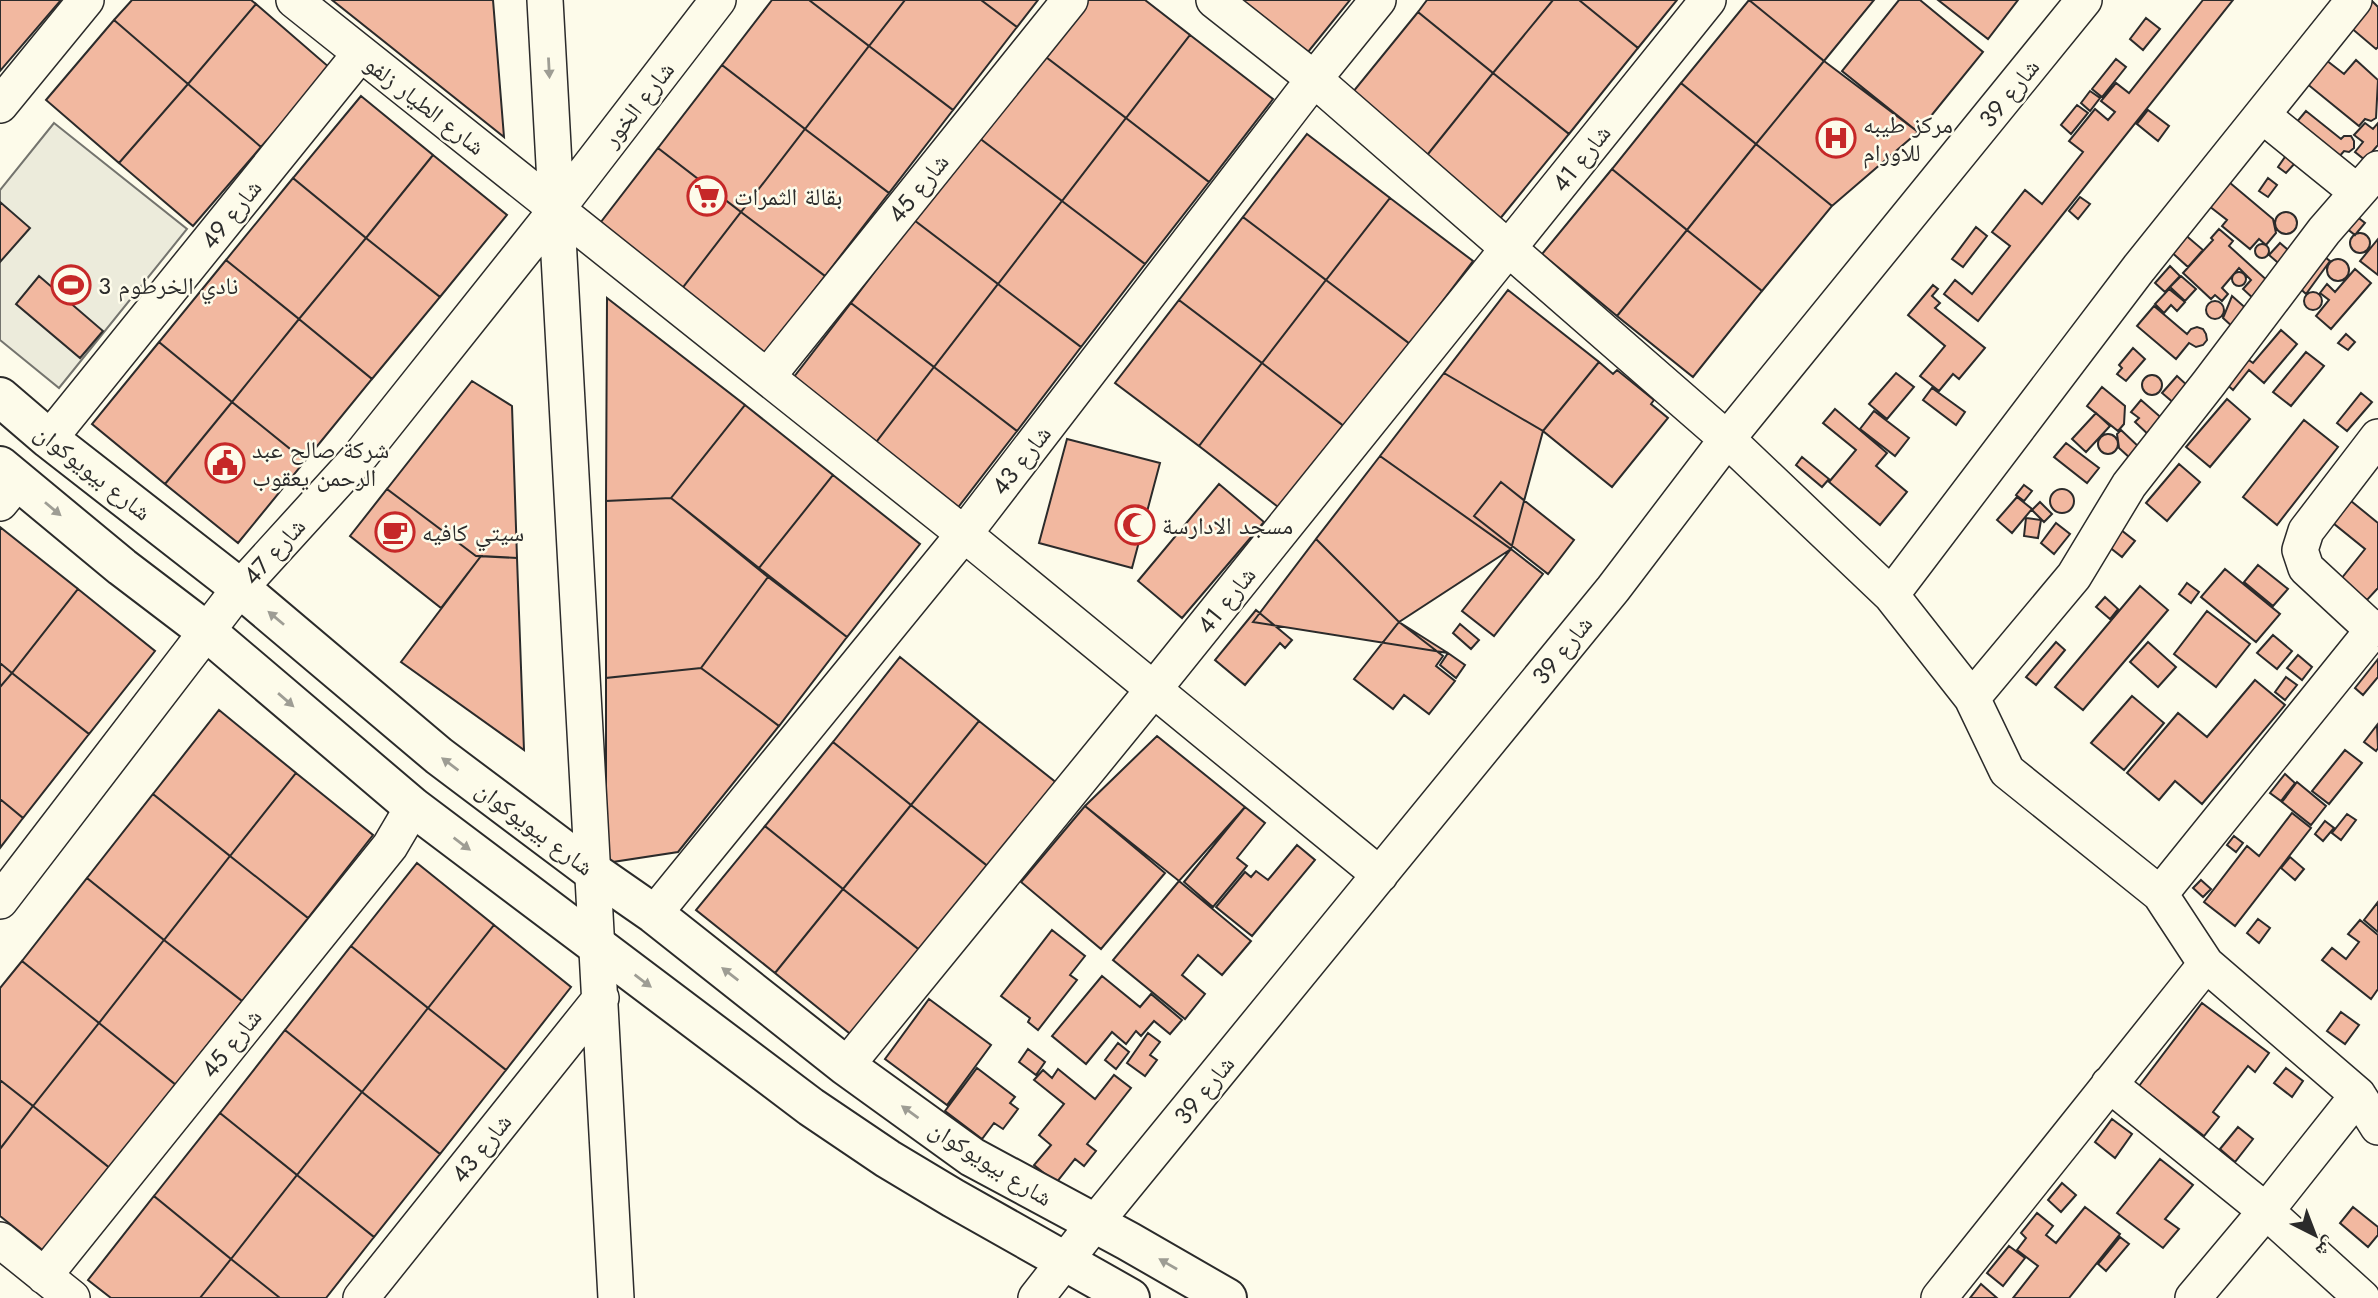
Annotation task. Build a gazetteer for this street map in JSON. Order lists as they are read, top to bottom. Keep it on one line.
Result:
{"streets":{"main road":["شارع بيويوكوان"],"street":["شارع 39","شارع الخور","شارع الطيار زلفو","شارع 41","شارع 45","شارع 49","شارع 43","شارع 47"]},"crossings":[["شارع 39","شارع الطيار زلفو"],["شارع 39","شارع بيويوكوان"],["شارع الخور","شارع الطيار زلفو"],["شارع الخور","شارع 47"],["شارع الطيار زلفو","شارع 41"],["شارع الطيار زلفو","شارع 45"],["شارع الطيار زلفو","شارع 49"],["شارع الطيار زلفو","شارع 43"],["شارع الطيار زلفو","شارع 47"],["شارع 41","شارع بيويوكوان"],["شارع 45","شارع بيويوكوان"],["شارع 49","شارع بيويوكوان"],["شارع 43","شارع بيويوكوان"],["شارع بيويوكوان","شارع 47"]],"places":{"hospital":["مركز طيبه للاورام"],"supermarket":["بقالة الثمرات"],"sports":["نادي الخرطوم 3"],"public building":["شركة صالح عبد الرحمن يعقوب"],"mosque":["مسجد الادارسة"],"cafe":["سيتي كافيه"]},"north":"bottom right"}
